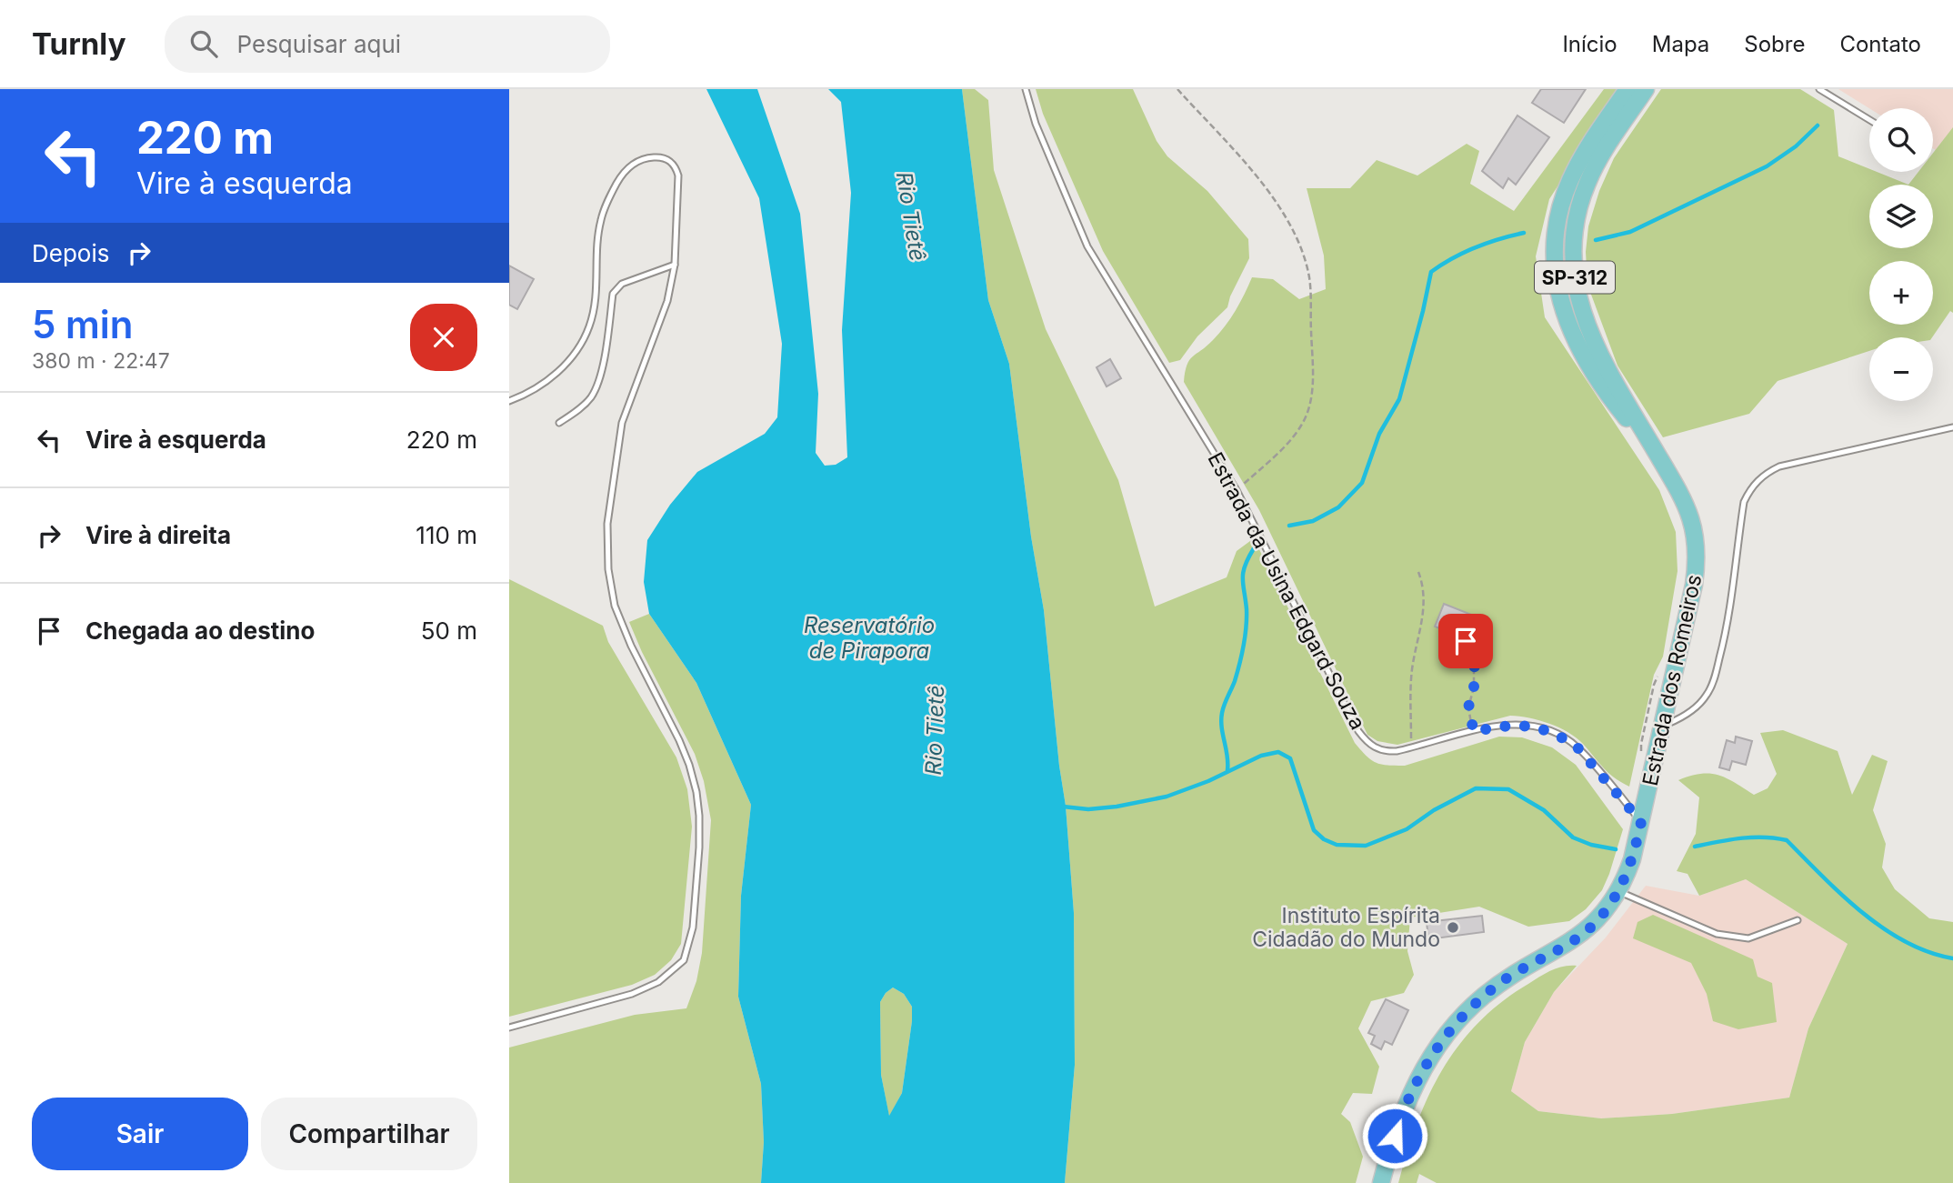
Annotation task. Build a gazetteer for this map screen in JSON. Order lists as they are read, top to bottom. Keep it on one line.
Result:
{"streets":{"main road":["SP-312","Estrada dos Romeiros"],"lane":["Estrada da Usina Edgard Souza"]},"crossings":[["Estrada da Usina Edgard Souza","Estrada dos Romeiros"]],"water":["Rio Tietê","Reservatório de Pirapora"],"places":["Instituto Espírita Cidadão do Mundo"],"page":{"header":"Turnly","search":"Pesquisar aqui","nav":["Início","Mapa","Sobre","Contato"],"turn":["220 m","Vire à esquerda"],"map_buttons":["+","−"],"then":"Depois","heading":["5 min","380 m · 22:47"],"list":[{"name":"Vire à esquerda","value":"220 m"},{"name":"Vire à direita","value":"110 m"},{"name":"Chegada ao destino","value":"50 m"}],"buttons":["Sair","Compartilhar"]}}
